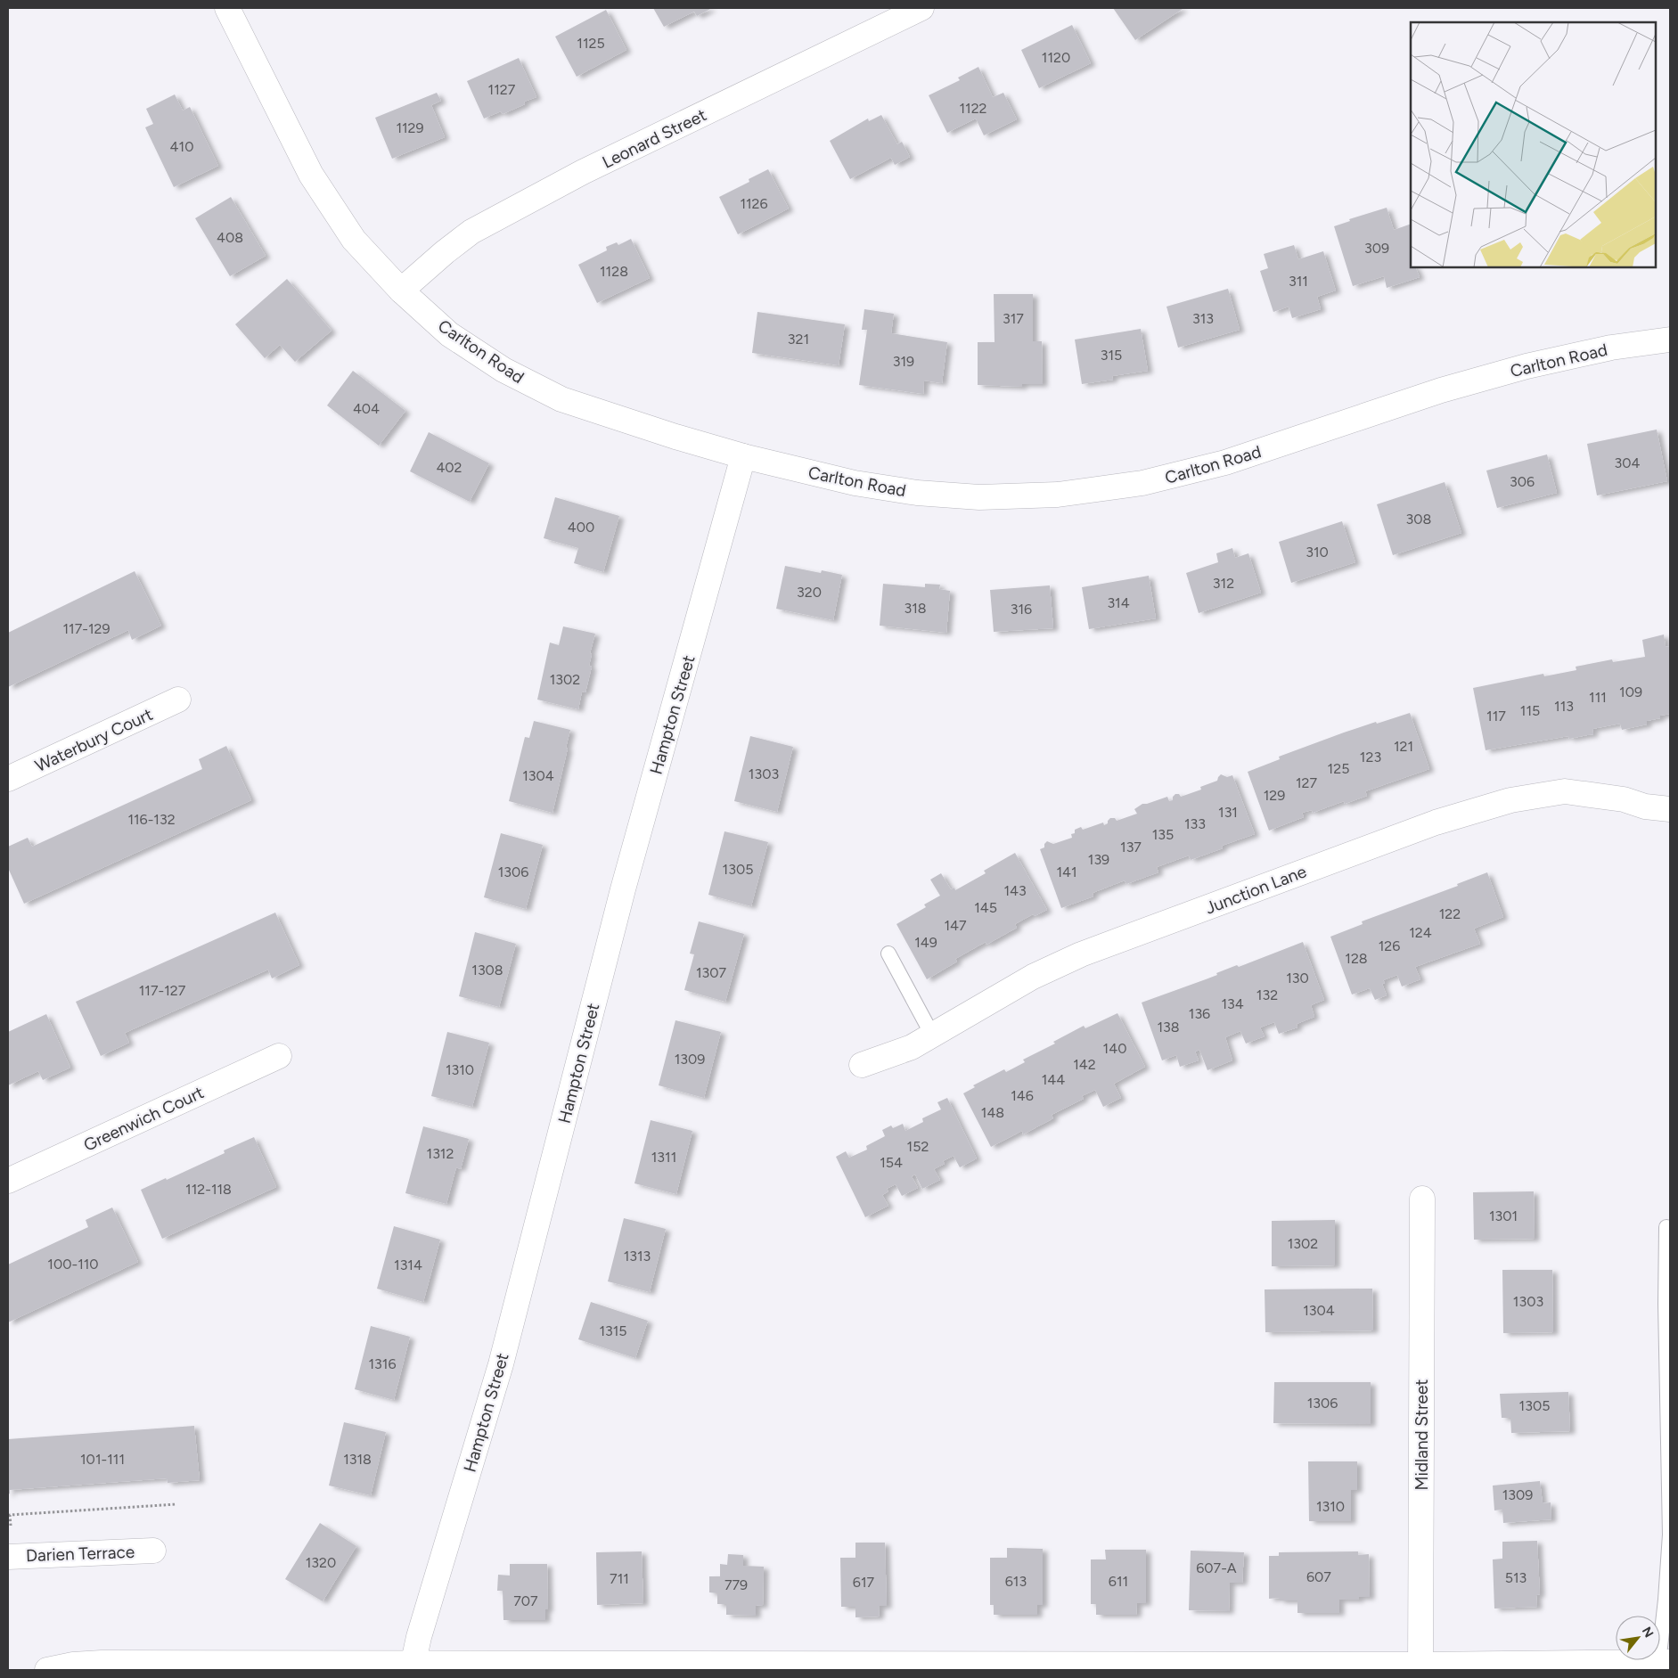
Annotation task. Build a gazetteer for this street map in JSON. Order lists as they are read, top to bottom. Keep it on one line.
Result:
{"streets":{"street":["Leonard Street","Carlton Road","Hampton Street","Waterbury Court","Junction Lane","Greenwich Court","Midland Street","Darien Terrace"]},"crossings":[["Leonard Street","Carlton Road"],["Carlton Road","Hampton Street"]],"house_numbers":["1125","1120","1127","1122","1129","410","1126","408","309","1128","311","317","313","321","315","319","404","304","402","306","308","400","310","312","320","314","318","316","117-129","1302","109","111","113","115","117","121","123","125","1303","1304","127","129","131","116-132","133","135","137","139","1305","1306","141","143","145","122","147","124","149","126","128","1308","1307","130","117-127","132","134","136","138","140","1309","142","1310","144","146","148","152","1312","1311","154","112-118","1301","1302","1313","100-110","1314","1303","1304","1315","1316","1306","1305","101-111","1318","1309","1310","1320","607-A","607","513","711","613","611","617","779","707"],"north":"top right"}
